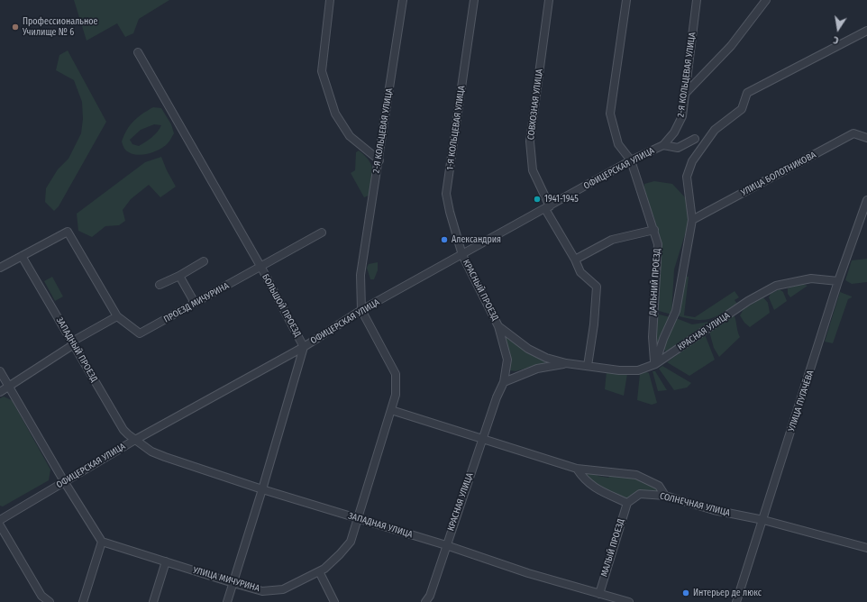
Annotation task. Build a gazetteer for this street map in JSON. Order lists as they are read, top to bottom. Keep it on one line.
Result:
{"streets":{"street":["2-Я КОЛЬЦЕВАЯ УЛИЦА","СОВХОЗНАЯ УЛИЦА","1-Я КОЛЬЦЕВАЯ УЛИЦА","ОФИЦЕРСКАЯ УЛИЦА","УЛИЦА БОЛОТНИКОВА","ДАЛЬНИЙ ПРОЕЗД","КРАСНЫЙ ПРОЕЗД","ПРОЕЗД МИЧУРИНА","БОЛЬШОЙ ПРОЕЗД","КРАСНАЯ УЛИЦА","ЗАПАДНЫЙ ПРОЕЗД","УЛИЦА ПУГАЧЁВА","СОЛНЕЧНАЯ УЛИЦА","ЗАПАДНАЯ УЛИЦА","МАЛЫЙ ПРОЕЗД","УЛИЦА МИЧУРИНА"]},"crossings":[["2-Я КОЛЬЦЕВАЯ УЛИЦА","ОФИЦЕРСКАЯ УЛИЦА"],["2-Я КОЛЬЦЕВАЯ УЛИЦА","УЛИЦА МИЧУРИНА"],["СОВХОЗНАЯ УЛИЦА","ОФИЦЕРСКАЯ УЛИЦА"],["СОВХОЗНАЯ УЛИЦА","КРАСНАЯ УЛИЦА"],["1-Я КОЛЬЦЕВАЯ УЛИЦА","ОФИЦЕРСКАЯ УЛИЦА"],["1-Я КОЛЬЦЕВАЯ УЛИЦА","КРАСНЫЙ ПРОЕЗД"],["ОФИЦЕРСКАЯ УЛИЦА","ДАЛЬНИЙ ПРОЕЗД"],["ОФИЦЕРСКАЯ УЛИЦА","КРАСНЫЙ ПРОЕЗД"],["ОФИЦЕРСКАЯ УЛИЦА","БОЛЬШОЙ ПРОЕЗД"],["ОФИЦЕРСКАЯ УЛИЦА","ЗАПАДНЫЙ ПРОЕЗД"],["ОФИЦЕРСКАЯ УЛИЦА","ЗАПАДНАЯ УЛИЦА"],["ОФИЦЕРСКАЯ УЛИЦА","УЛИЦА МИЧУРИНА"],["ДАЛЬНИЙ ПРОЕЗД","КРАСНАЯ УЛИЦА"],["КРАСНЫЙ ПРОЕЗД","КРАСНАЯ УЛИЦА"],["ПРОЕЗД МИЧУРИНА","БОЛЬШОЙ ПРОЕЗД"],["БОЛЬШОЙ ПРОЕЗД","ЗАПАДНАЯ УЛИЦА"],["БОЛЬШОЙ ПРОЕЗД","УЛИЦА МИЧУРИНА"],["КРАСНАЯ УЛИЦА","УЛИЦА ПУГАЧЁВА"],["КРАСНАЯ УЛИЦА","ЗАПАДНАЯ УЛИЦА"],["ЗАПАДНЫЙ ПРОЕЗД","ЗАПАДНАЯ УЛИЦА"],["УЛИЦА ПУГАЧЁВА","СОЛНЕЧНАЯ УЛИЦА"],["СОЛНЕЧНАЯ УЛИЦА","МАЛЫЙ ПРОЕЗД"],["ЗАПАДНАЯ УЛИЦА","МАЛЫЙ ПРОЕЗД"],["ЗАПАДНАЯ УЛИЦА","УЛИЦА МИЧУРИНА"]],"places":["Профессиональное Училище № 6","1941-1945","Александрия","Интерьер де люкс"],"north":"bottom"}
